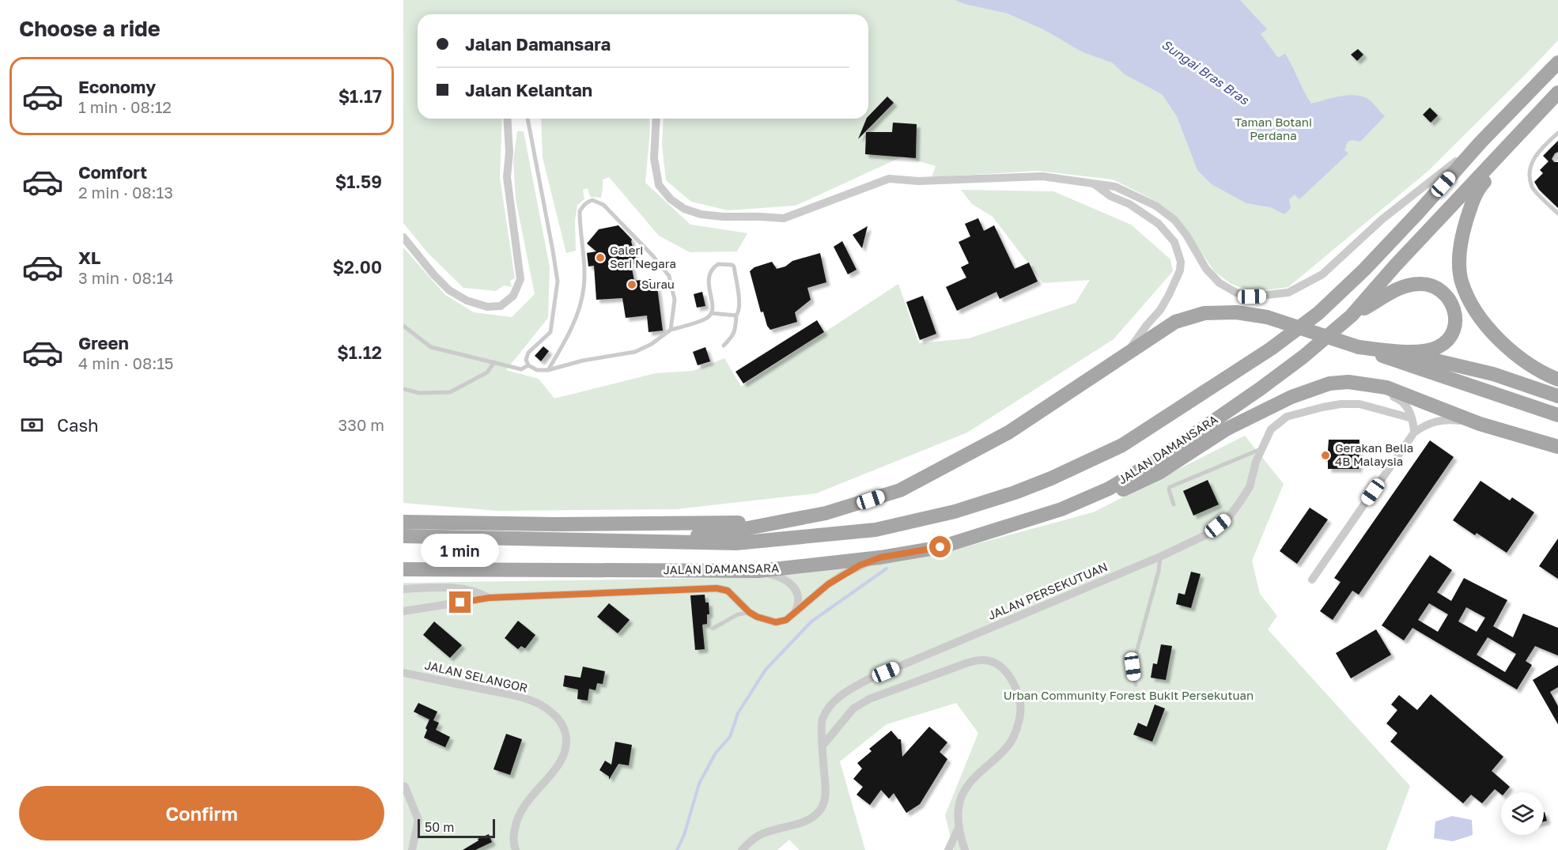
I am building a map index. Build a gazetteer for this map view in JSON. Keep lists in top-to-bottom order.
{
  "streets": {
    "main road": ["JALAN DAMANSARA"],
    "street": ["JALAN PERSEKUTUAN", "JALAN SELANGOR"]
  },
  "water": ["Sungai Bras Bras"],
  "parks": ["Taman Botani Perdana", "Urban Community Forest Bukit Persekutuan"],
  "places": ["Galeri Seri Negara", "Surau", "Gerakan Belia 4B Malaysia"],
  "scale_bar": "50 m",
  "page": {
    "heading": "Choose a ride",
    "banner": ["Jalan Damansara", "Jalan Kelantan"],
    "list": [
      {
        "name": "Economy",
        "note": "1 min · 08:12",
        "value": "$1.17"
      },
      {
        "name": "Comfort",
        "note": "2 min · 08:13",
        "value": "$1.59"
      },
      {
        "name": "XL",
        "note": "3 min · 08:14",
        "value": "$2.00"
      },
      {
        "name": "Green",
        "note": "4 min · 08:15",
        "value": "$1.12"
      }
    ],
    "pay": ["Cash", "330 m"],
    "bubble": "1 min",
    "buttons": "Confirm",
    "scale": "50 m"
  }
}
